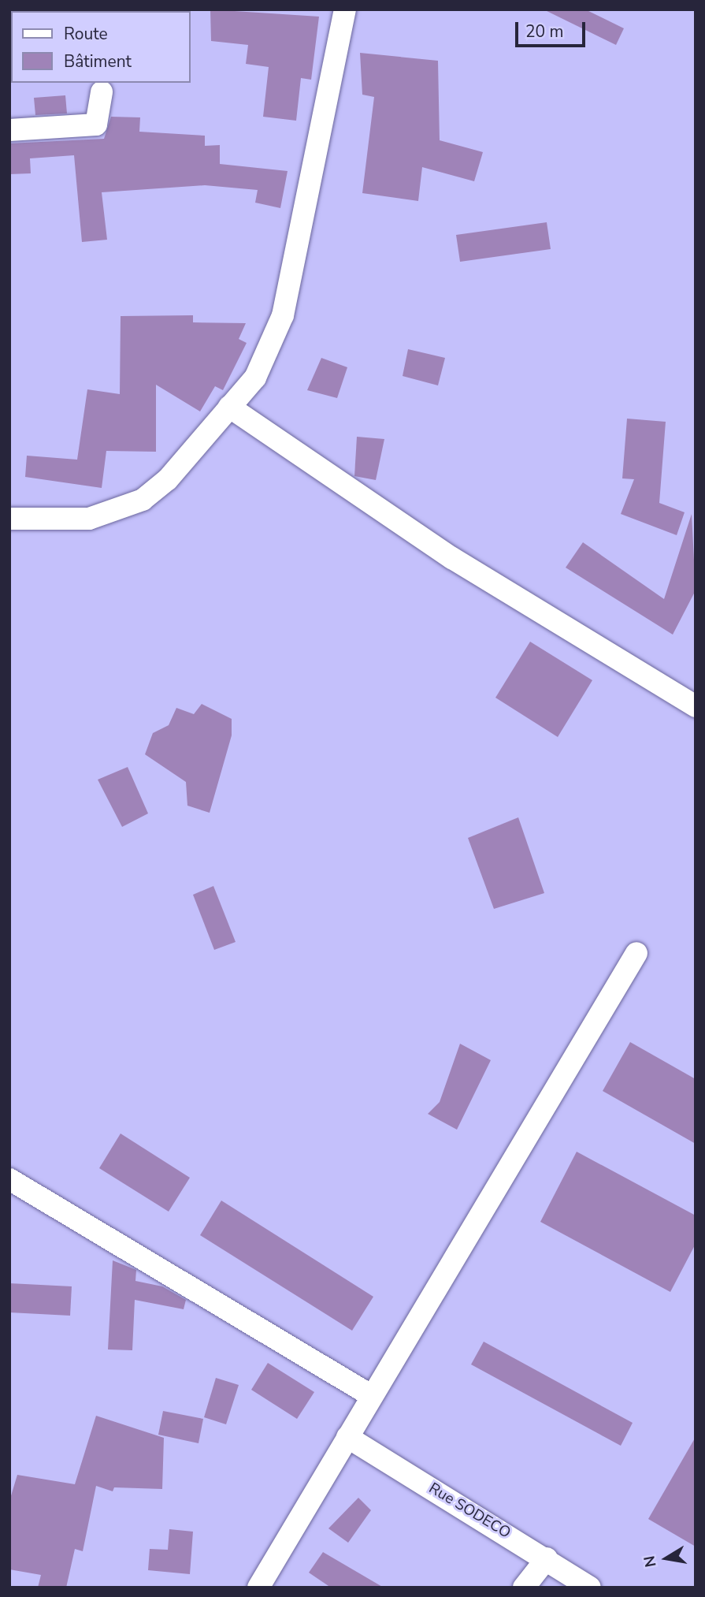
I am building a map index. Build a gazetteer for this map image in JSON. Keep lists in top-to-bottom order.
{
  "streets": {
    "street": ["Rue SODECO"]
  },
  "legend": ["Route", "Bâtiment"],
  "scale_bar": "20 m",
  "north": "left"
}
